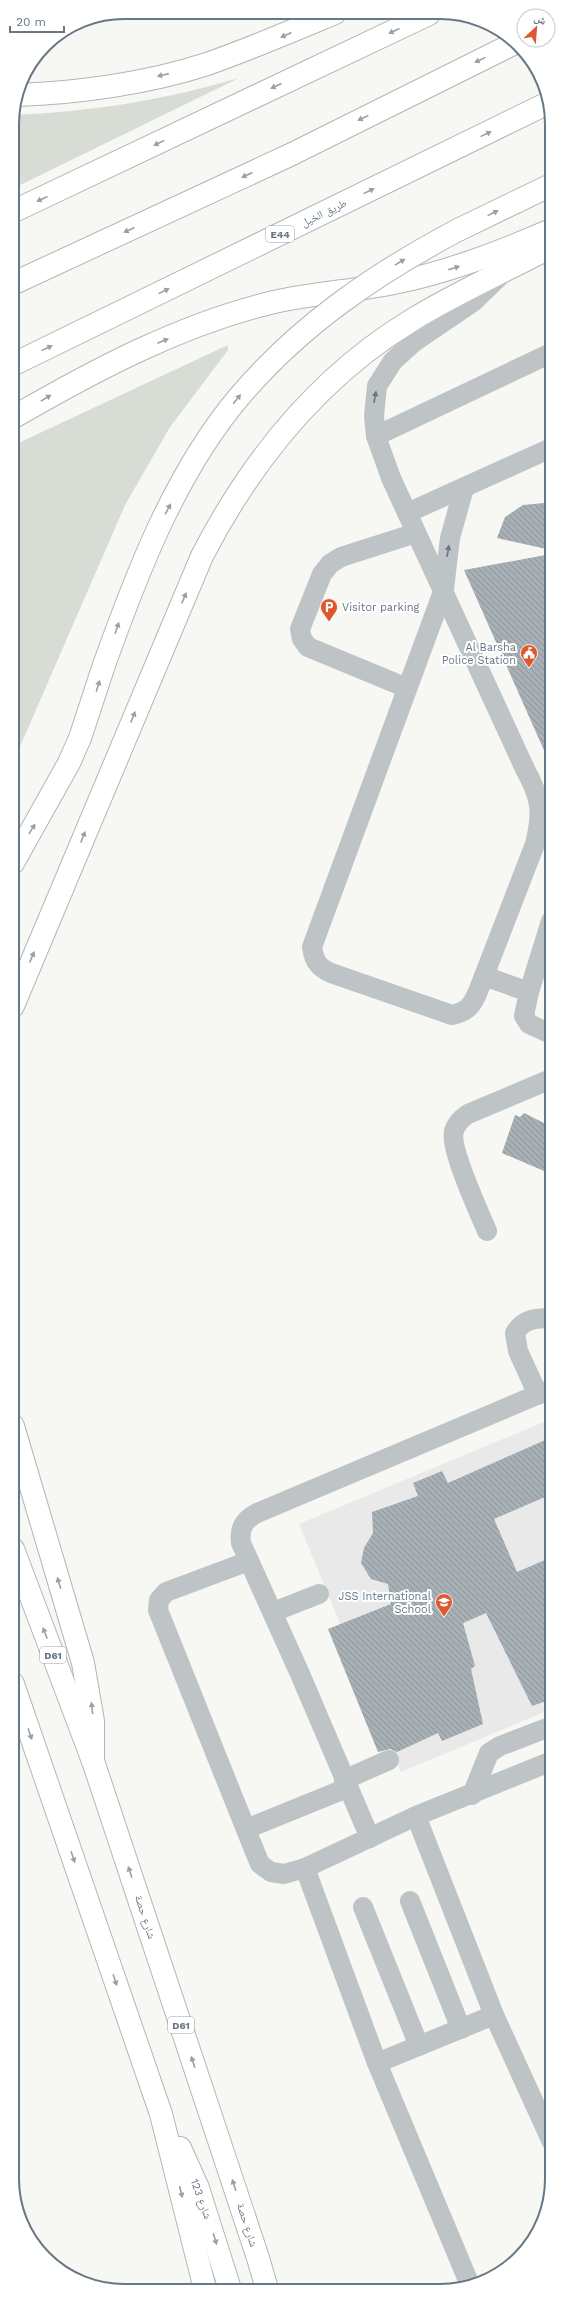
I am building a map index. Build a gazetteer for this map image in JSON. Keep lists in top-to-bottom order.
{
  "streets": {
    "main road": [
      "طريق الخيل",
      "E44",
      "D61",
      "شارع حصة",
      "شارع 123"
    ]
  },
  "places": {
    "parking": ["Visitor parking"],
    "public building": ["Al Barsha Police Station"],
    "school or university": ["JSS International School"]
  },
  "scale_bar": "20 m",
  "north": "top right"
}
